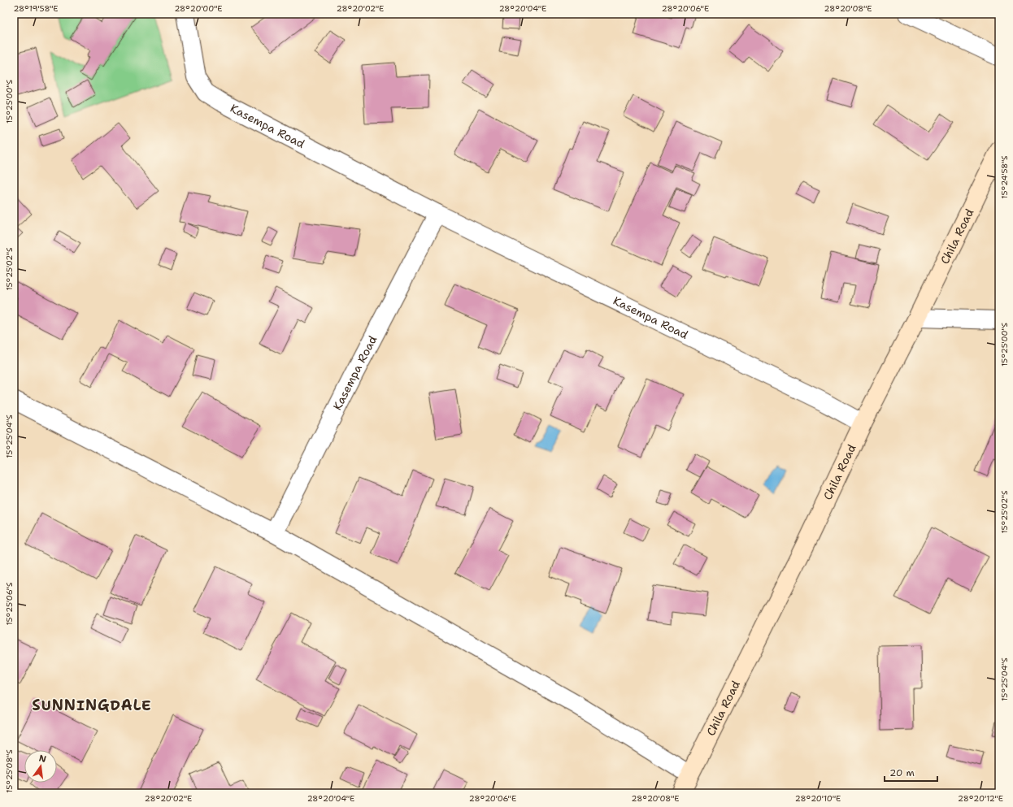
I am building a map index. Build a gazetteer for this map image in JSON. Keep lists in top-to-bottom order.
{
  "streets": {
    "street": ["Kasempa Road", "Chila Road"]
  },
  "crossings": [
    ["Kasempa Road", "Chila Road"]
  ],
  "districts": ["SUNNINGDALE"],
  "scale_bar": "20 m",
  "north": "top",
  "coordinates": [
    "28°19'58\"E",
    "28°20'00\"E",
    "28°20'02\"E",
    "28°20'04\"E",
    "28°20'06\"E",
    "28°20'08\"E",
    "15°25'00\"S",
    "15°24'58\"S",
    "15°25'02\"S",
    "15°25'04\"S",
    "15°25'06\"S",
    "15°25'08\"S",
    "28°20'10\"E",
    "28°20'12\"E"
  ]
}
